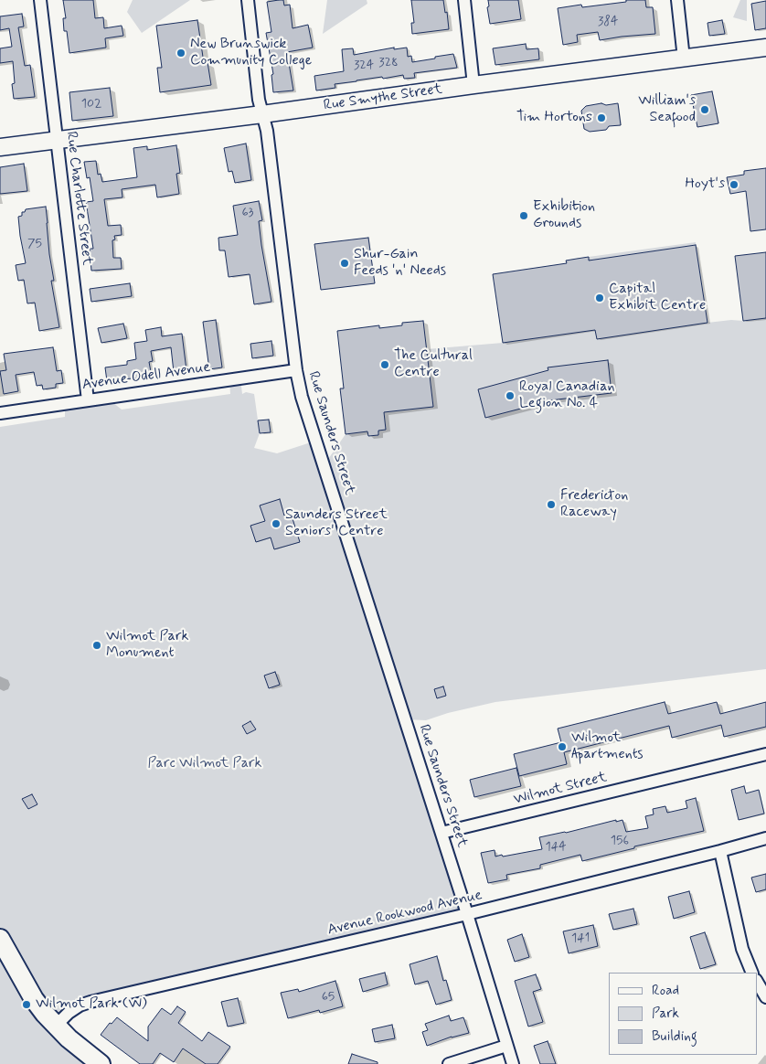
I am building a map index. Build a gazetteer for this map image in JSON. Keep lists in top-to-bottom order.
{
  "streets": {
    "main road": ["Rue Smythe Street"],
    "street": [
      "Rue Charlotte Street",
      "Avenue Odell Avenue",
      "Rue Saunders Street",
      "Wilmot Street",
      "Avenue Rookwood Avenue"
    ]
  },
  "crossings": [
    ["Rue Smythe Street", "Rue Charlotte Street"],
    ["Rue Smythe Street", "Rue Saunders Street"],
    ["Rue Charlotte Street", "Avenue Odell Avenue"],
    ["Avenue Odell Avenue", "Rue Saunders Street"],
    ["Rue Saunders Street", "Wilmot Street"],
    ["Rue Saunders Street", "Avenue Rookwood Avenue"]
  ],
  "parks": ["Parc Wilmot Park"],
  "places": [
    "New Brunswick Community College",
    "William's Seafood",
    "Tim Hortons",
    "Hoyt's",
    "Exhibition Grounds",
    "Shur-Gain Feeds 'n' Needs",
    "Capital Exhibit Centre",
    "The Cultural Centre",
    "Royal Canadian Legion No. 4",
    "Fredericton Raceway",
    "Saunders Street Seniors' Centre",
    "Wilmot Park Monument",
    "Wilmot Apartments",
    "Wilmot Park (W)"
  ],
  "house_numbers": [
    "384",
    "328",
    "324",
    "102",
    "63",
    "75",
    "156",
    "144",
    "141",
    "65"
  ],
  "legend": ["Road", "Park", "Building"]
}
